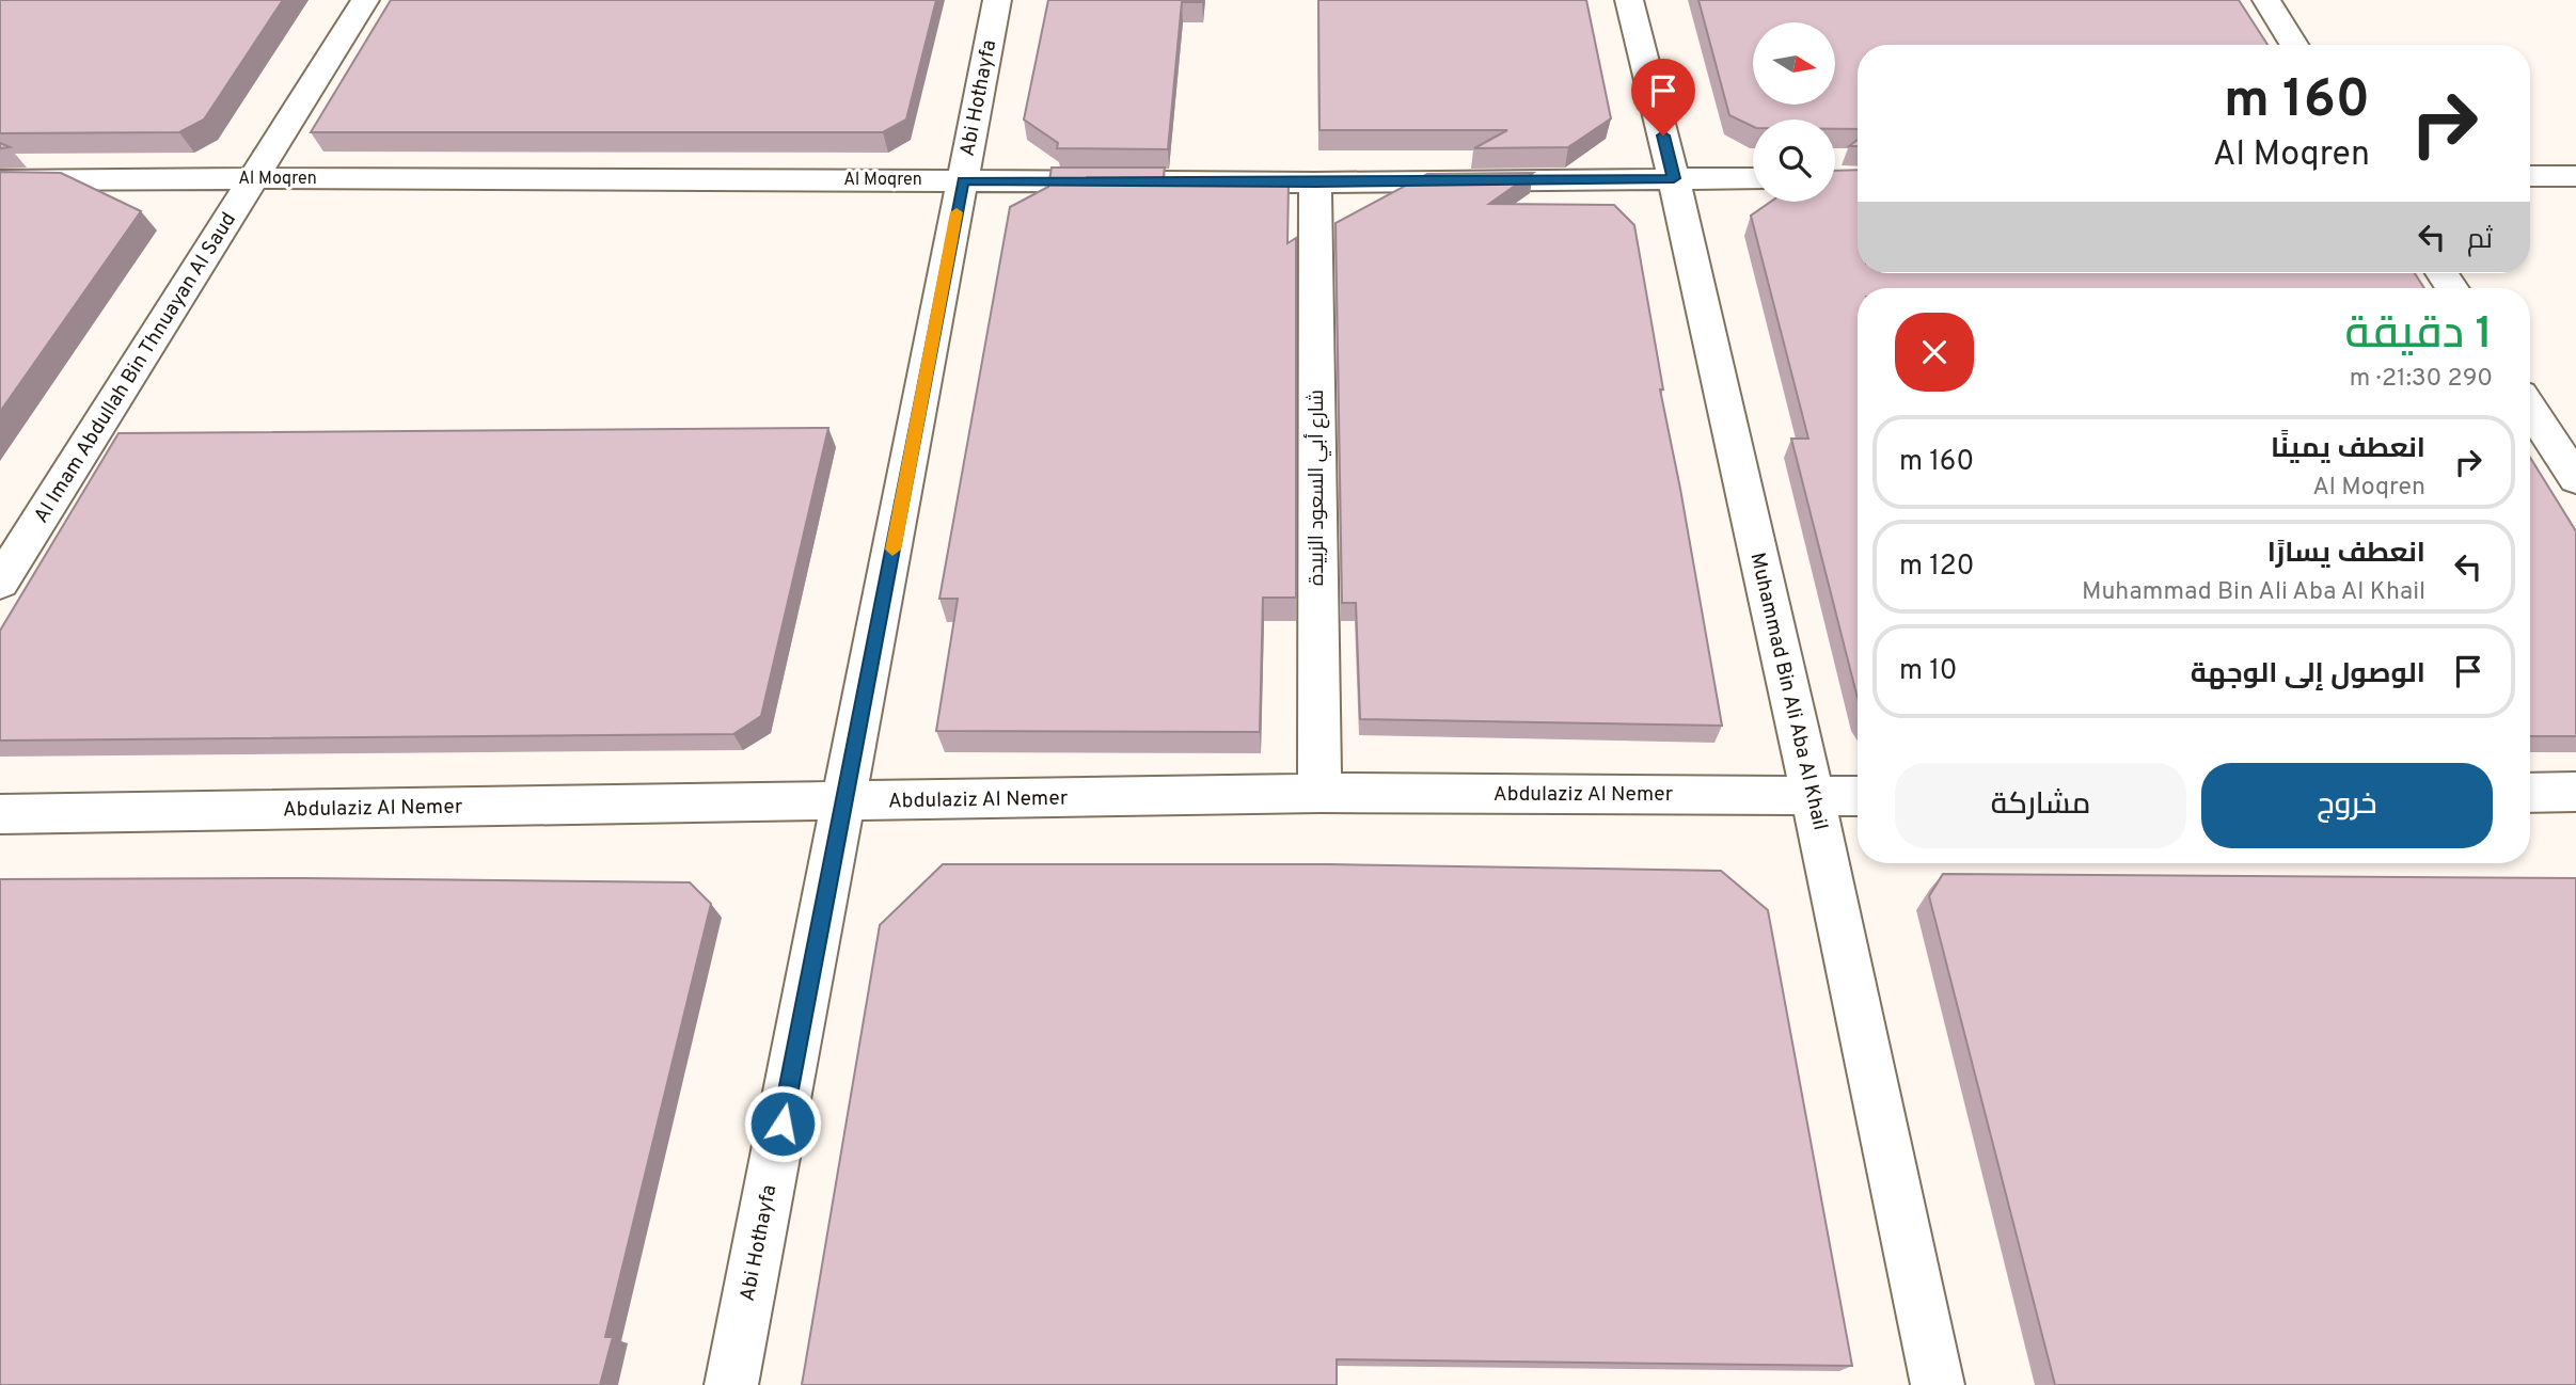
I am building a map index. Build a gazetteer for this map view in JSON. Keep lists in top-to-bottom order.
{
  "streets": {
    "street": [
      "Abi Hothayfa",
      "Al Moqren",
      "Al Imam Abdullah Bin Thnuayan Al Saud",
      "شارع أبي السعود الزبيدة",
      "Muhammad Bin Ali Aba Al Khail",
      "Abdulaziz Al Nemer"
    ]
  },
  "crossings": [
    ["Abi Hothayfa", "Al Moqren"],
    ["Abi Hothayfa", "Abdulaziz Al Nemer"],
    ["Al Moqren", "Al Imam Abdullah Bin Thnuayan Al Saud"],
    ["Al Moqren", "شارع أبي السعود الزبيدة"],
    ["Al Moqren", "Muhammad Bin Ali Aba Al Khail"],
    ["شارع أبي السعود الزبيدة", "Abdulaziz Al Nemer"],
    ["Muhammad Bin Ali Aba Al Khail", "Abdulaziz Al Nemer"]
  ],
  "north": "right",
  "page": {
    "turn": ["160 m", "Al Moqren"],
    "then": "ثم",
    "heading": ["1 دقيقة", "290 m · 21:30"],
    "list": [
      {
        "name": "انعطف يمينًا",
        "note": "Al Moqren",
        "value": "160 m"
      },
      {
        "name": "انعطف يسارًا",
        "note": "Muhammad Bin Ali Aba Al Khail",
        "value": "120 m"
      },
      {
        "name": "الوصول إلى الوجهة",
        "value": "10 m"
      }
    ],
    "buttons": ["خروج", "مشاركة"]
  }
}
